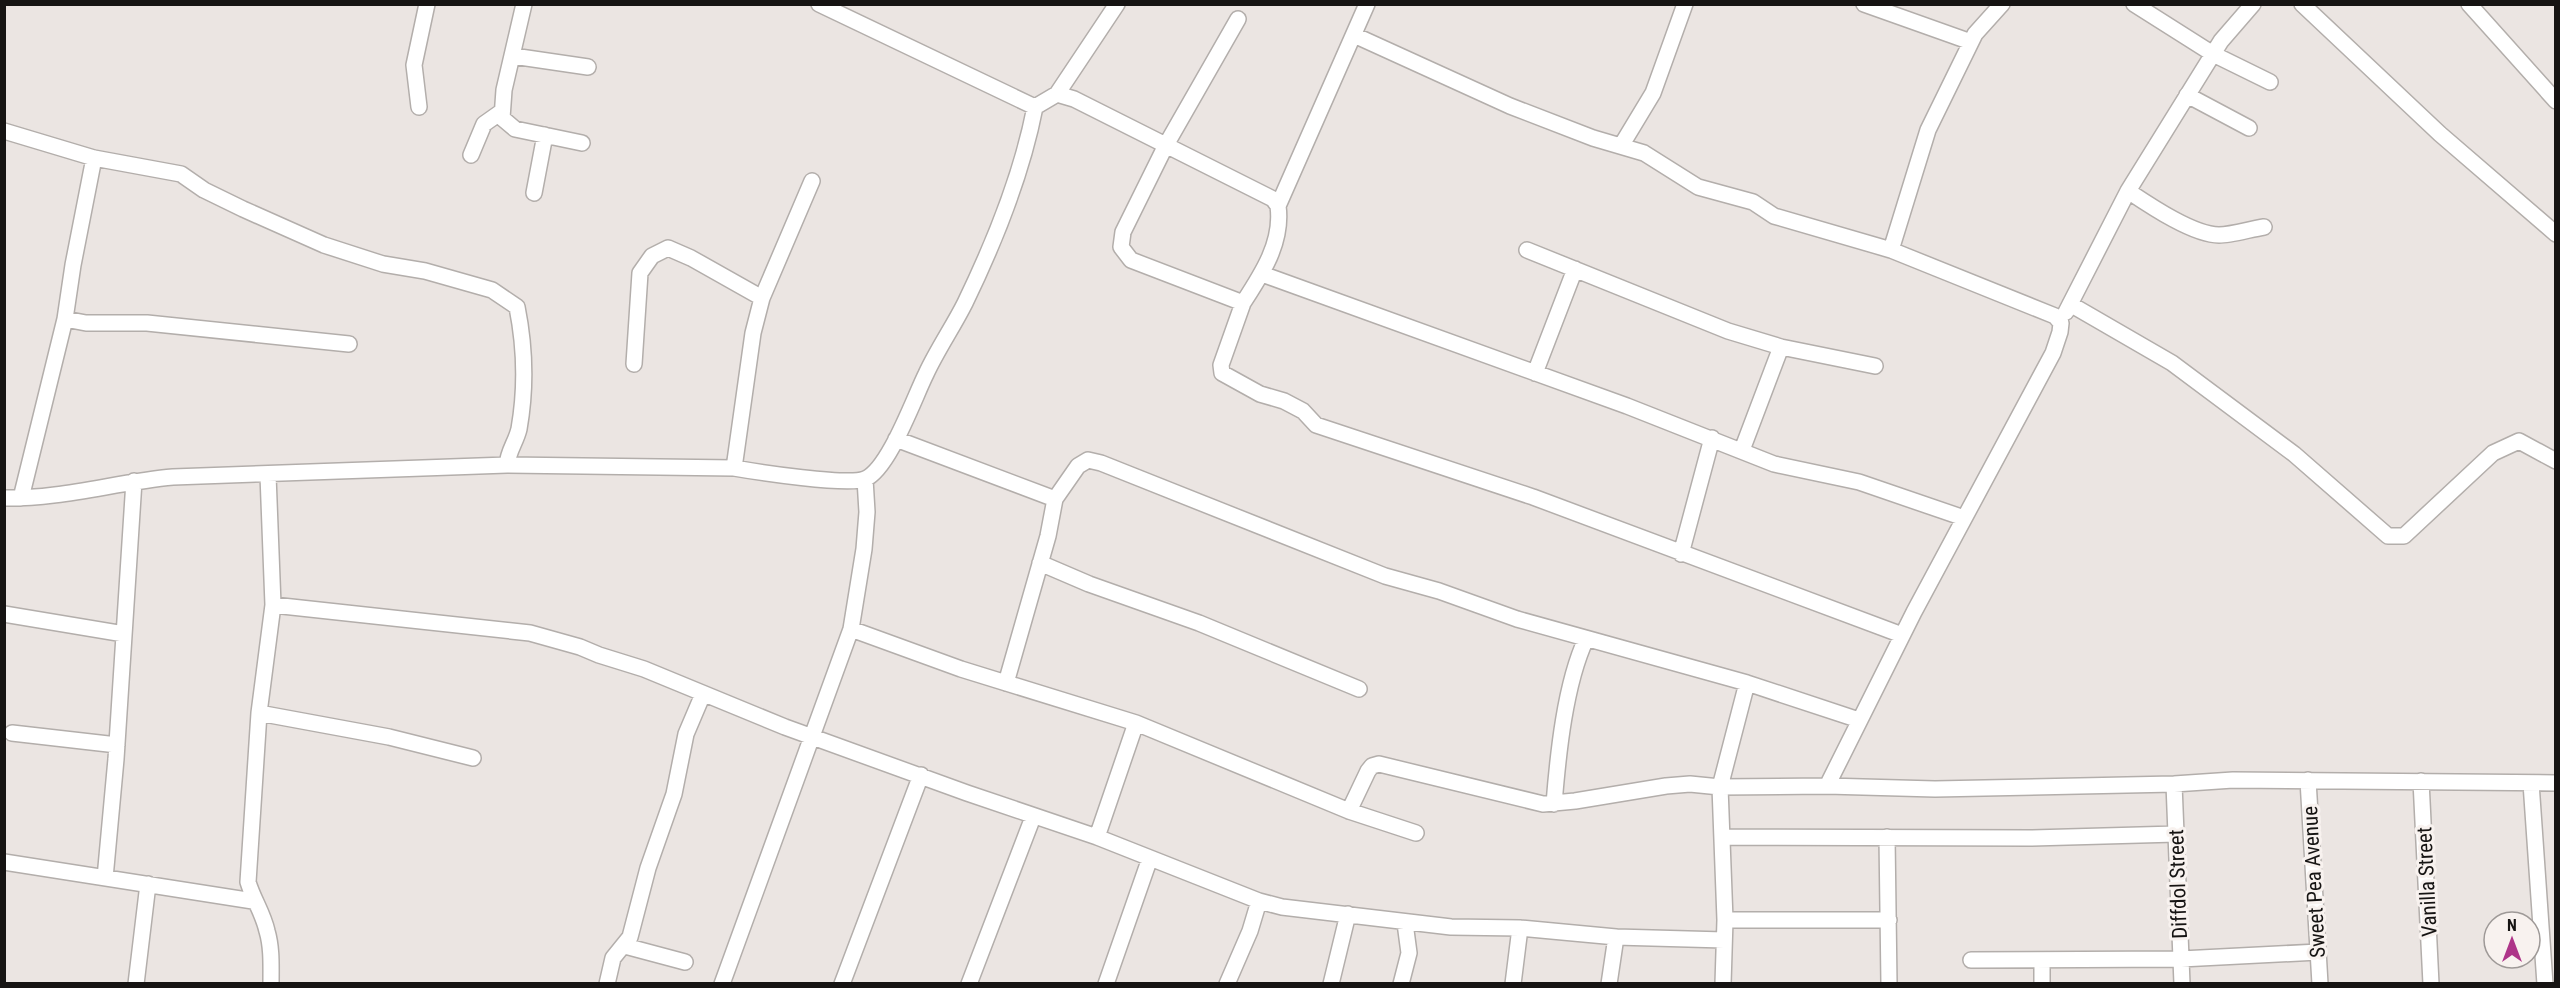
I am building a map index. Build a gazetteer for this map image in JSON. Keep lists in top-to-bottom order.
{
  "streets": {
    "street": ["Sweet Pea Avenue", "Vanilla Street", "Diffdol Street"]
  },
  "north": "top"
}
